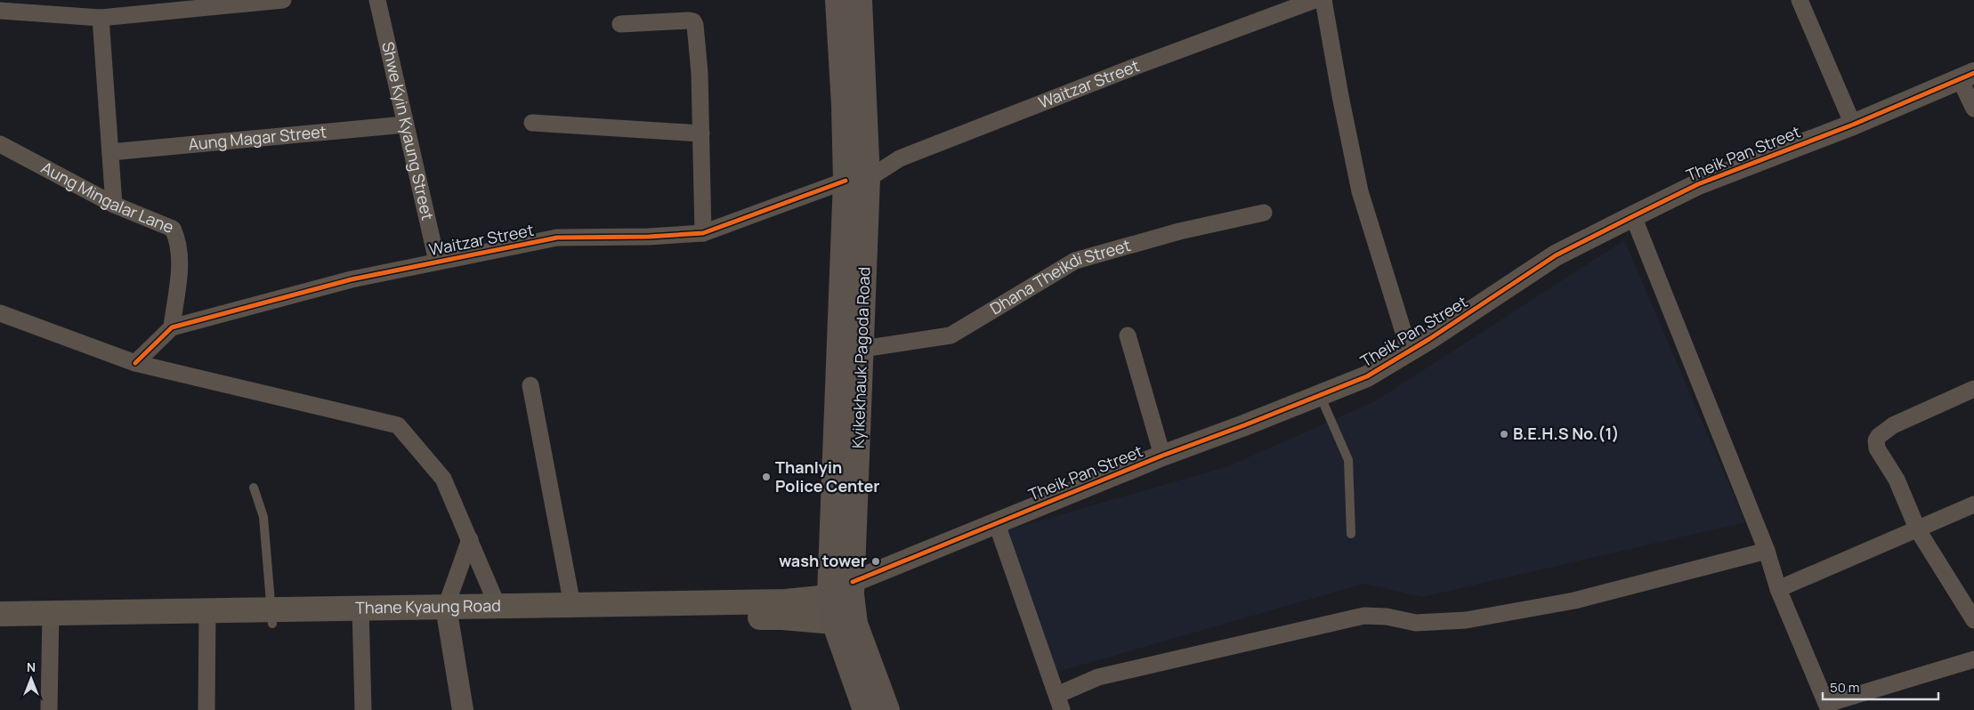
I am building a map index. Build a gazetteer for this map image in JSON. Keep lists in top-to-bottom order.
{
  "streets": {
    "main road": ["Kyikekhauk Pagoda Road", "Thane Kyaung Road"],
    "street": [
      "Waitzar Street",
      "Shwe Kyin Kyaung Street",
      "Aung Magar Street",
      "Theik Pan Street",
      "Aung Mingalar Lane",
      "Dhana Theikdi Street"
    ]
  },
  "crossings": [
    ["Waitzar Street", "Shwe Kyin Kyaung Street"],
    ["Waitzar Street", "Aung Mingalar Lane"],
    ["Waitzar Street", "Kyikekhauk Pagoda Road"],
    ["Shwe Kyin Kyaung Street", "Aung Magar Street"],
    ["Theik Pan Street", "Kyikekhauk Pagoda Road"],
    ["Theik Pan Street", "Thane Kyaung Road"],
    ["Dhana Theikdi Street", "Kyikekhauk Pagoda Road"],
    ["Kyikekhauk Pagoda Road", "Thane Kyaung Road"]
  ],
  "places": ["B.E.H.S No.(1)", "Thanlyin Police Center", "wash tower"],
  "scale_bar": "50 m",
  "north": "top"
}
